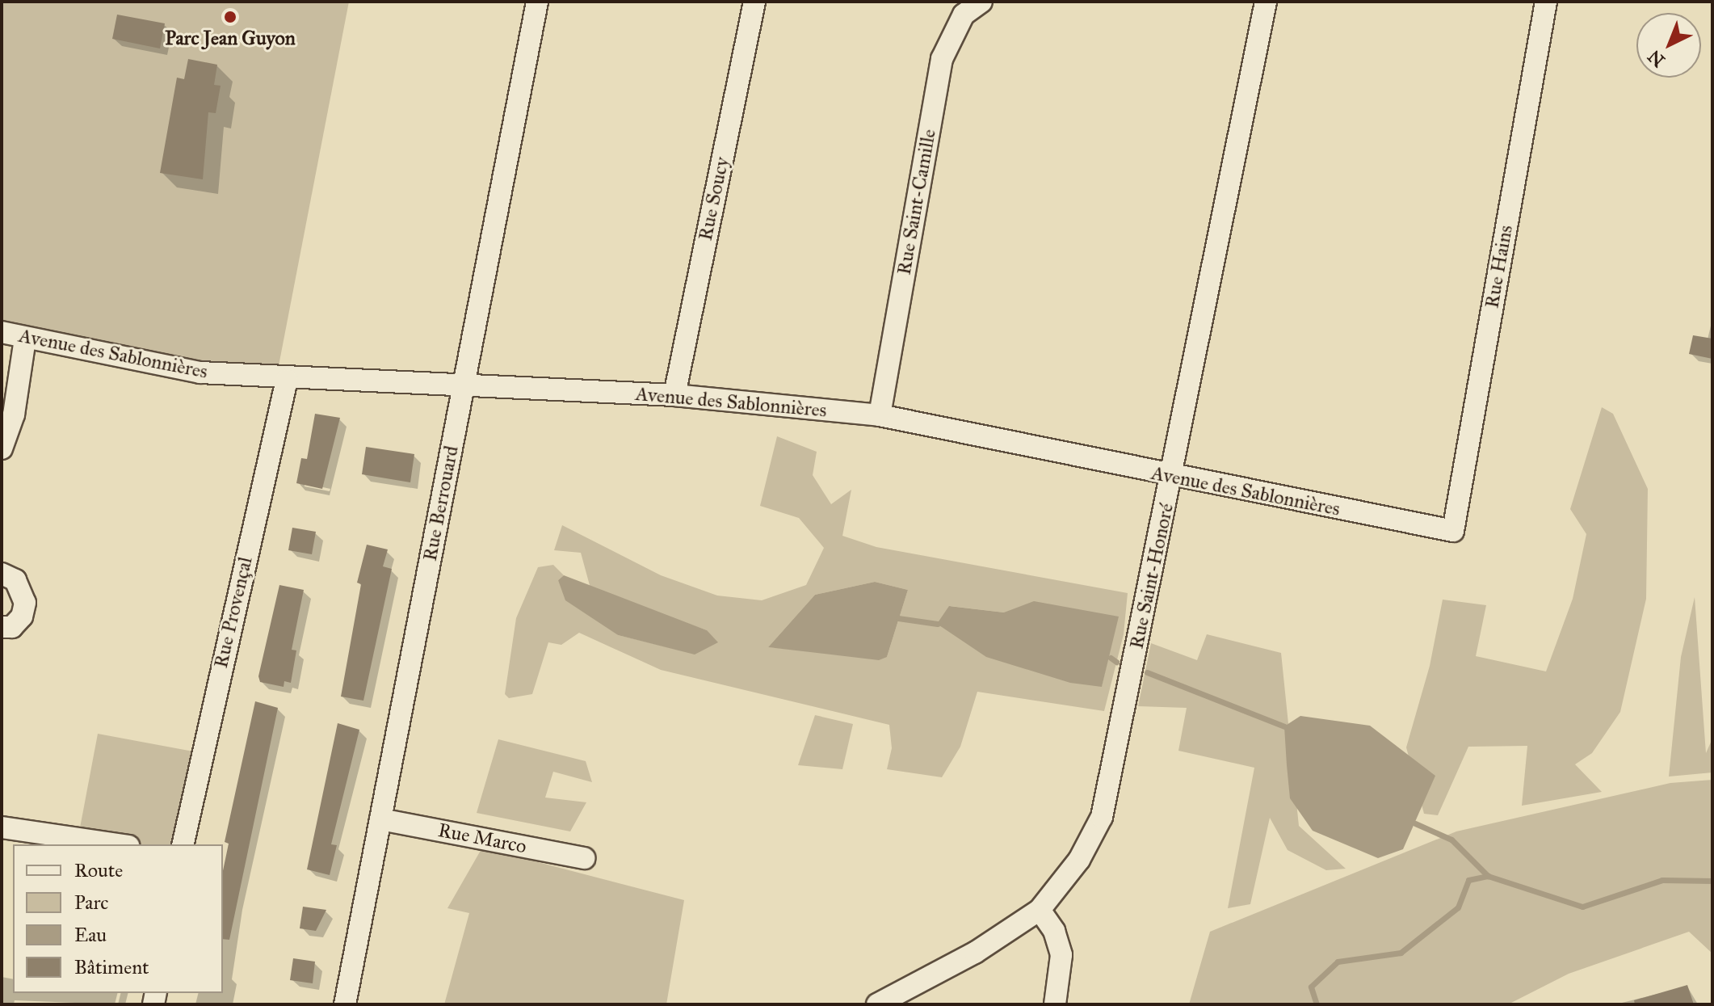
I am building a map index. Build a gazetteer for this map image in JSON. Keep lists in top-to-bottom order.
{
  "streets": {
    "street": [
      "Rue Soucy",
      "Rue Saint-Camille",
      "Rue Hains",
      "Avenue des Sablonnières",
      "Rue Berrouard",
      "Rue Saint-Honoré",
      "Rue Provençal",
      "Rue Marco"
    ]
  },
  "crossings": [
    ["Rue Soucy", "Avenue des Sablonnières"],
    ["Rue Saint-Camille", "Avenue des Sablonnières"],
    ["Rue Hains", "Avenue des Sablonnières"],
    ["Avenue des Sablonnières", "Rue Berrouard"],
    ["Avenue des Sablonnières", "Rue Saint-Honoré"],
    ["Avenue des Sablonnières", "Rue Provençal"],
    ["Rue Berrouard", "Rue Marco"]
  ],
  "places": ["Parc Jean Guyon"],
  "legend": [
    "Route",
    "Parc",
    "Eau",
    "Bâtiment"
  ],
  "north": "bottom left"
}
